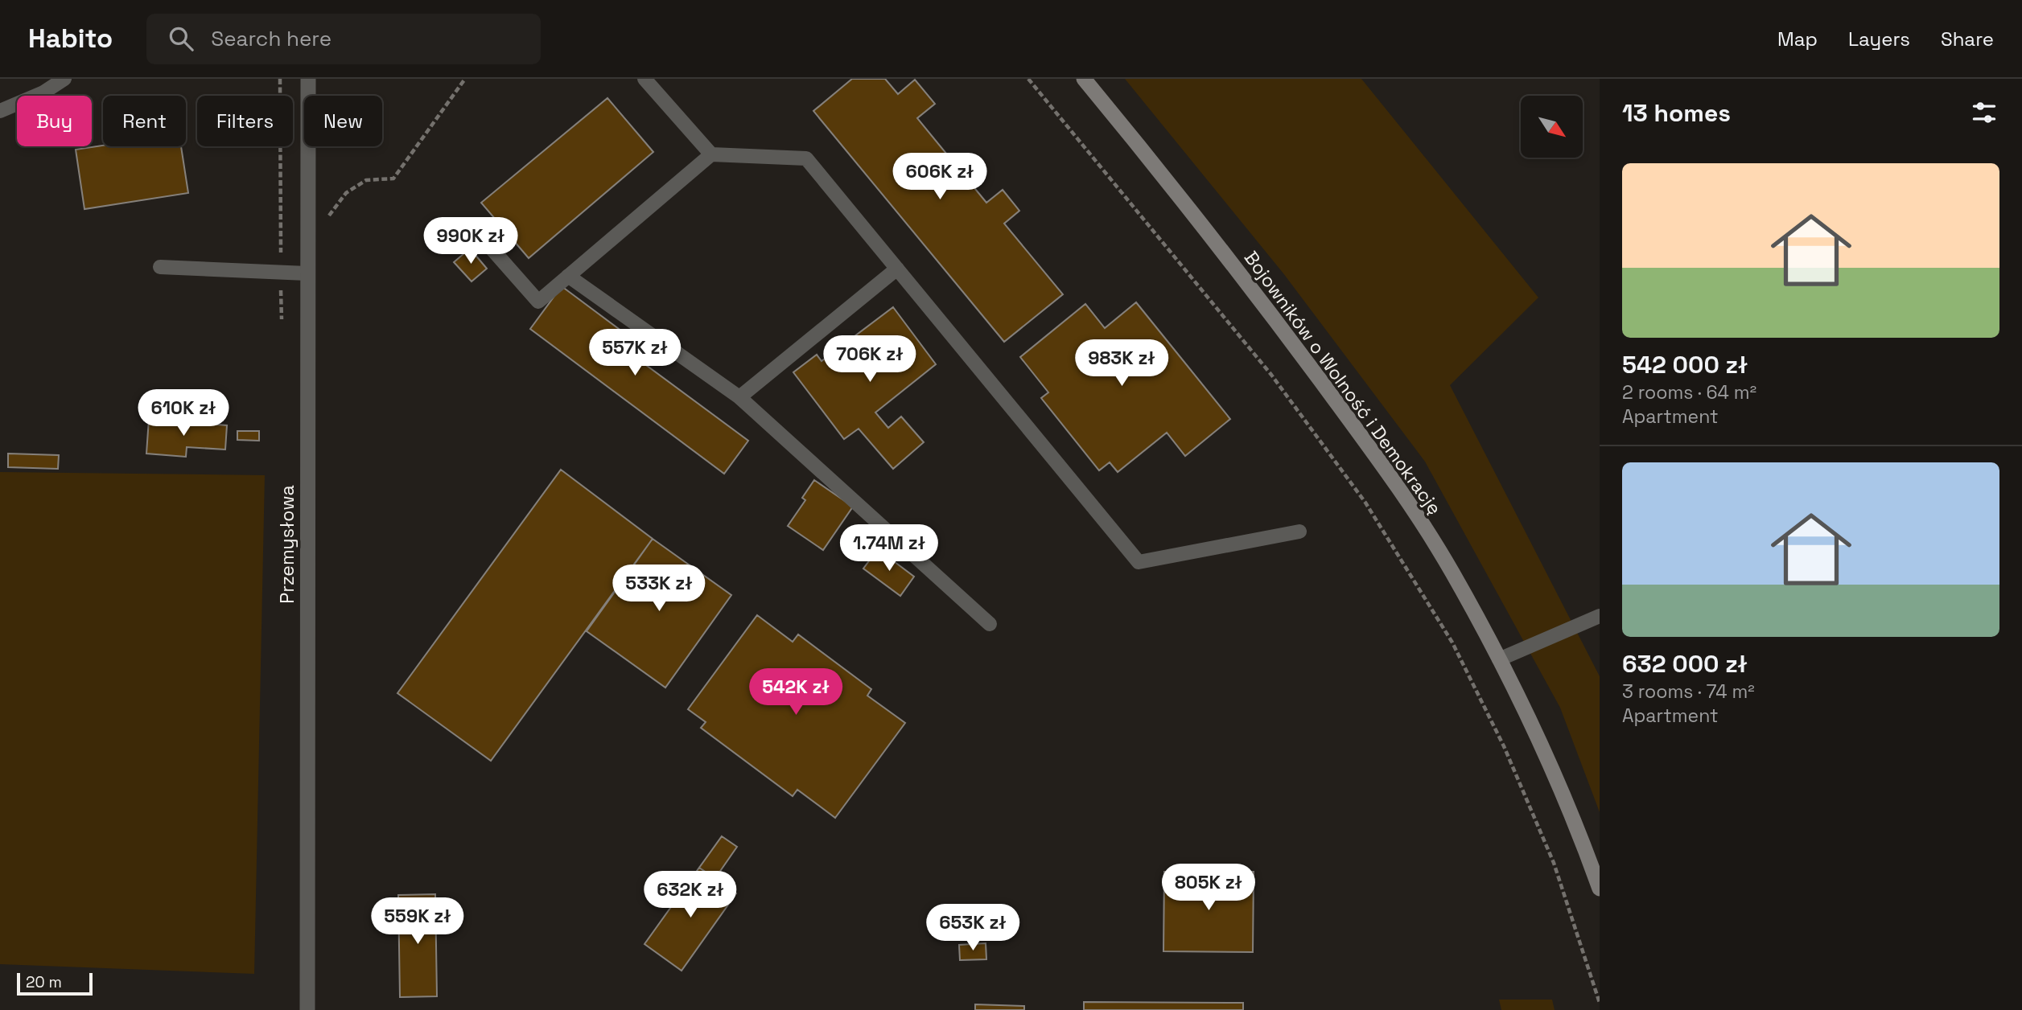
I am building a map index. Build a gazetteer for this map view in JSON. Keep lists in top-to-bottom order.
{
  "streets": {
    "main road": ["Bojowników o Wolność i Demokrację"],
    "street": ["Przemysłowa"]
  },
  "scale_bar": "20 m",
  "north": "bottom right",
  "page": {
    "header": "Habito",
    "search": "Search here",
    "nav": ["Map", "Layers", "Share"],
    "heading": "13 homes",
    "chip": [
      "Buy",
      "Rent",
      "Filters",
      "New"
    ],
    "list": [
      {
        "name": "542 000 zł",
        "note": "2 rooms · 64 m² · Apartment"
      },
      {
        "name": "632 000 zł",
        "note": "3 rooms · 74 m² · Apartment"
      }
    ],
    "price": [
      "606K zł",
      "990K zł",
      "557K zł",
      "706K zł",
      "983K zł",
      "610K zł",
      "1.74M zł",
      "533K zł",
      "542K zł",
      "805K zł",
      "632K zł",
      "559K zł",
      "653K zł"
    ],
    "scale": "20 m"
  }
}
